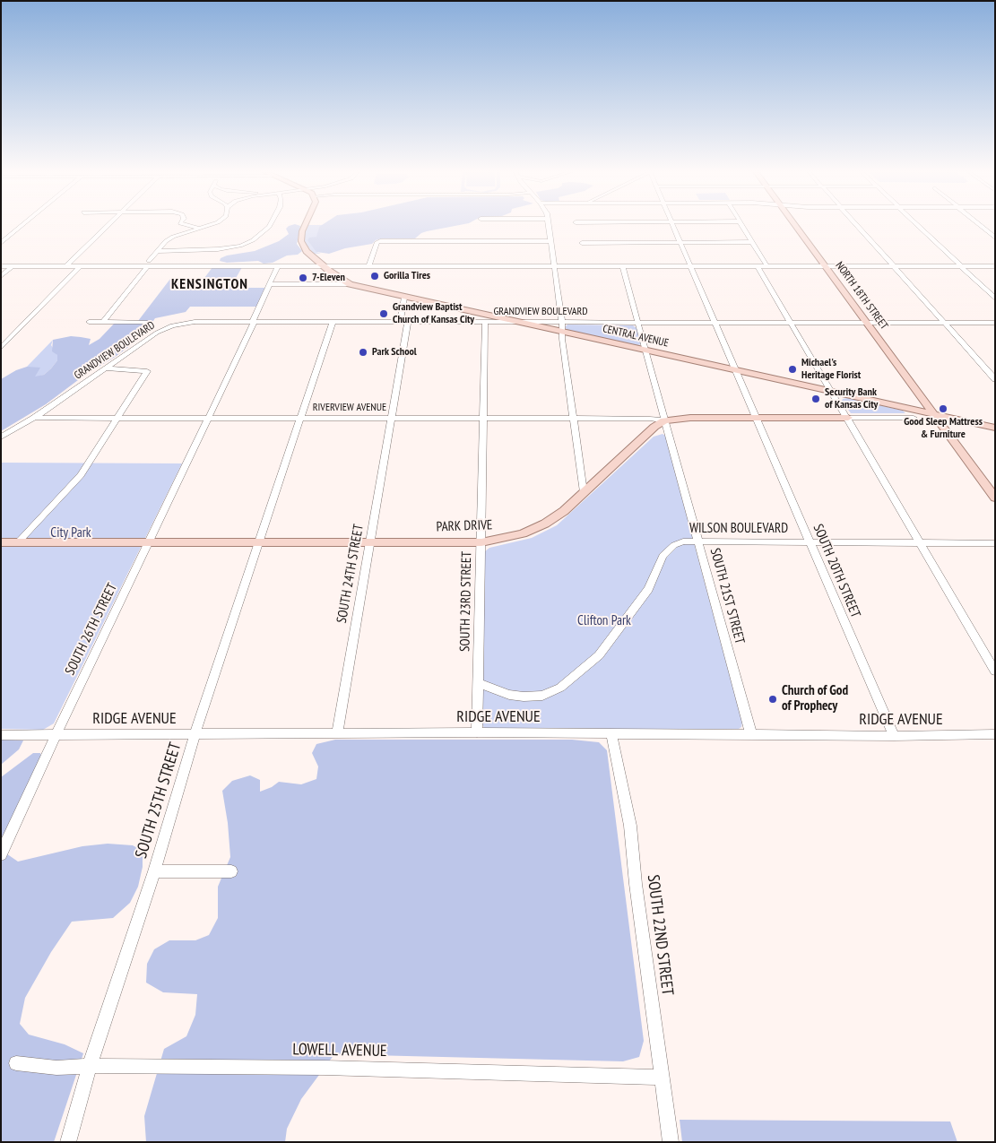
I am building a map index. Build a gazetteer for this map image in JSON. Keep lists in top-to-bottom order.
{
  "streets": {
    "main road": ["NORTH 18TH STREET", "CENTRAL AVENUE", "PARK DRIVE"],
    "street": [
      "GRANDVIEW BOULEVARD",
      "RIVERVIEW AVENUE",
      "WILSON BOULEVARD",
      "SOUTH 20TH STREET",
      "SOUTH 24TH STREET",
      "SOUTH 21ST STREET",
      "SOUTH 23RD STREET",
      "SOUTH 26TH STREET",
      "RIDGE AVENUE",
      "SOUTH 25TH STREET",
      "SOUTH 22ND STREET",
      "LOWELL AVENUE"
    ]
  },
  "crossings": [
    ["NORTH 18TH STREET", "GRANDVIEW BOULEVARD"],
    ["NORTH 18TH STREET", "CENTRAL AVENUE"],
    ["GRANDVIEW BOULEVARD", "CENTRAL AVENUE"],
    ["GRANDVIEW BOULEVARD", "RIVERVIEW AVENUE"],
    ["GRANDVIEW BOULEVARD", "SOUTH 20TH STREET"],
    ["GRANDVIEW BOULEVARD", "SOUTH 24TH STREET"],
    ["GRANDVIEW BOULEVARD", "SOUTH 21ST STREET"],
    ["GRANDVIEW BOULEVARD", "SOUTH 23RD STREET"],
    ["GRANDVIEW BOULEVARD", "SOUTH 26TH STREET"],
    ["GRANDVIEW BOULEVARD", "SOUTH 25TH STREET"],
    ["CENTRAL AVENUE", "SOUTH 20TH STREET"],
    ["CENTRAL AVENUE", "SOUTH 21ST STREET"],
    ["CENTRAL AVENUE", "SOUTH 26TH STREET"],
    ["RIVERVIEW AVENUE", "PARK DRIVE"],
    ["RIVERVIEW AVENUE", "SOUTH 24TH STREET"],
    ["RIVERVIEW AVENUE", "SOUTH 21ST STREET"],
    ["RIVERVIEW AVENUE", "SOUTH 23RD STREET"],
    ["RIVERVIEW AVENUE", "SOUTH 26TH STREET"],
    ["RIVERVIEW AVENUE", "SOUTH 25TH STREET"],
    ["PARK DRIVE", "SOUTH 24TH STREET"],
    ["PARK DRIVE", "SOUTH 21ST STREET"],
    ["PARK DRIVE", "SOUTH 23RD STREET"],
    ["PARK DRIVE", "SOUTH 26TH STREET"],
    ["PARK DRIVE", "SOUTH 25TH STREET"],
    ["WILSON BOULEVARD", "SOUTH 20TH STREET"],
    ["WILSON BOULEVARD", "SOUTH 21ST STREET"],
    ["WILSON BOULEVARD", "SOUTH 23RD STREET"],
    ["SOUTH 20TH STREET", "RIDGE AVENUE"],
    ["SOUTH 24TH STREET", "RIDGE AVENUE"],
    ["SOUTH 21ST STREET", "RIDGE AVENUE"],
    ["SOUTH 23RD STREET", "RIDGE AVENUE"],
    ["SOUTH 26TH STREET", "RIDGE AVENUE"],
    ["RIDGE AVENUE", "SOUTH 25TH STREET"],
    ["RIDGE AVENUE", "SOUTH 22ND STREET"],
    ["SOUTH 25TH STREET", "LOWELL AVENUE"],
    ["SOUTH 22ND STREET", "LOWELL AVENUE"]
  ],
  "districts": ["KENSINGTON"],
  "parks": ["City Park", "Clifton Park"],
  "places": [
    "Gorilla Tires",
    "7-Eleven",
    "Grandview Baptist Church of Kansas City",
    "Park School",
    "Michael's Heritage Florist",
    "Security Bank of Kansas City",
    "Good Sleep Mattress & Furniture",
    "Church of God of Prophecy"
  ]
}
